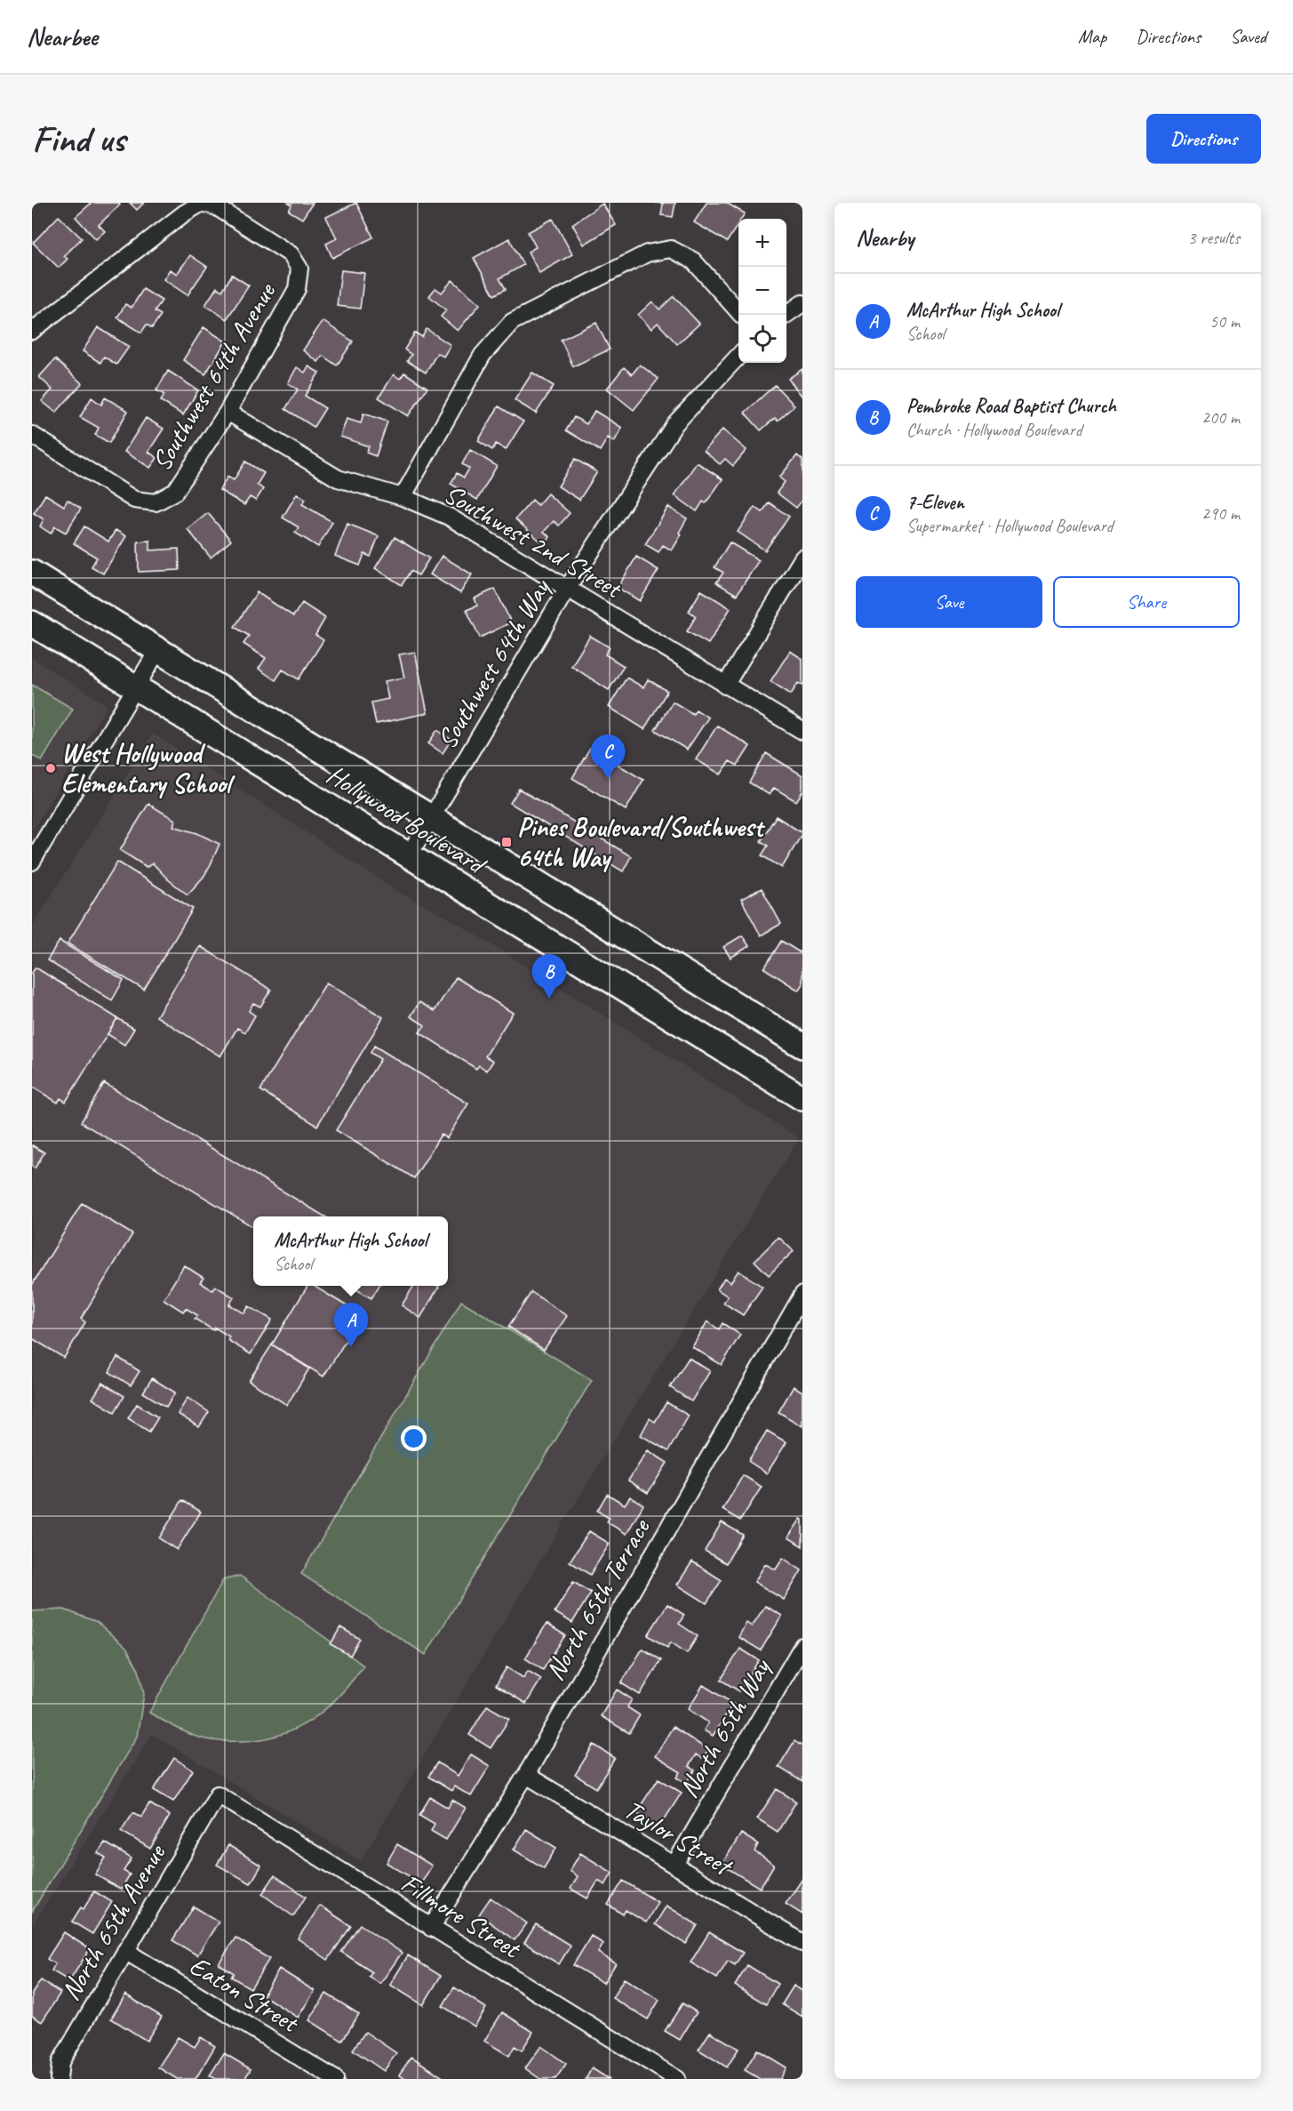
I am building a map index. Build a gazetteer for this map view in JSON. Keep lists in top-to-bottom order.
{
  "streets": {
    "highway": ["Hollywood Boulevard"],
    "street": [
      "Southwest 64th Avenue",
      "Southwest 2nd Street",
      "Southwest 64th Way",
      "North 65th Terrace",
      "North 65th Way",
      "Taylor Street",
      "Fillmore Street",
      "North 65th Avenue",
      "Eaton Street"
    ]
  },
  "crossings": [
    ["Southwest 64th Avenue", "Southwest 2nd Street"],
    ["Southwest 2nd Street", "Southwest 64th Way"],
    ["Southwest 64th Way", "Hollywood Boulevard"],
    ["North 65th Terrace", "Taylor Street"],
    ["North 65th Terrace", "Fillmore Street"],
    ["North 65th Way", "Taylor Street"],
    ["Fillmore Street", "North 65th Avenue"],
    ["North 65th Avenue", "Eaton Street"]
  ],
  "places": {
    "other": ["West Hollywood Elementary School"],
    "transit": ["Pines Boulevard/Southwest 64th Way"]
  },
  "page": {
    "header": "Nearbee",
    "nav": ["Map", "Directions", "Saved"],
    "buttons": [
      "Directions",
      ["Save", "Share"]
    ],
    "title": "Find us",
    "heading": ["Nearby", "3 results"],
    "map_buttons": ["+", "−"],
    "list": [
      {
        "mark": "A",
        "name": "McArthur High School",
        "note": "School",
        "value": "50 m"
      },
      {
        "mark": "B",
        "name": "Pembroke Road Baptist Church",
        "note": "Church · Hollywood Boulevard",
        "value": "200 m"
      },
      {
        "mark": "C",
        "name": "7-Eleven",
        "note": "Supermarket · Hollywood Boulevard",
        "value": "290 m"
      }
    ],
    "pins": ["C", "B", "A"],
    "popup": ["McArthur High School", "School"]
  }
}
